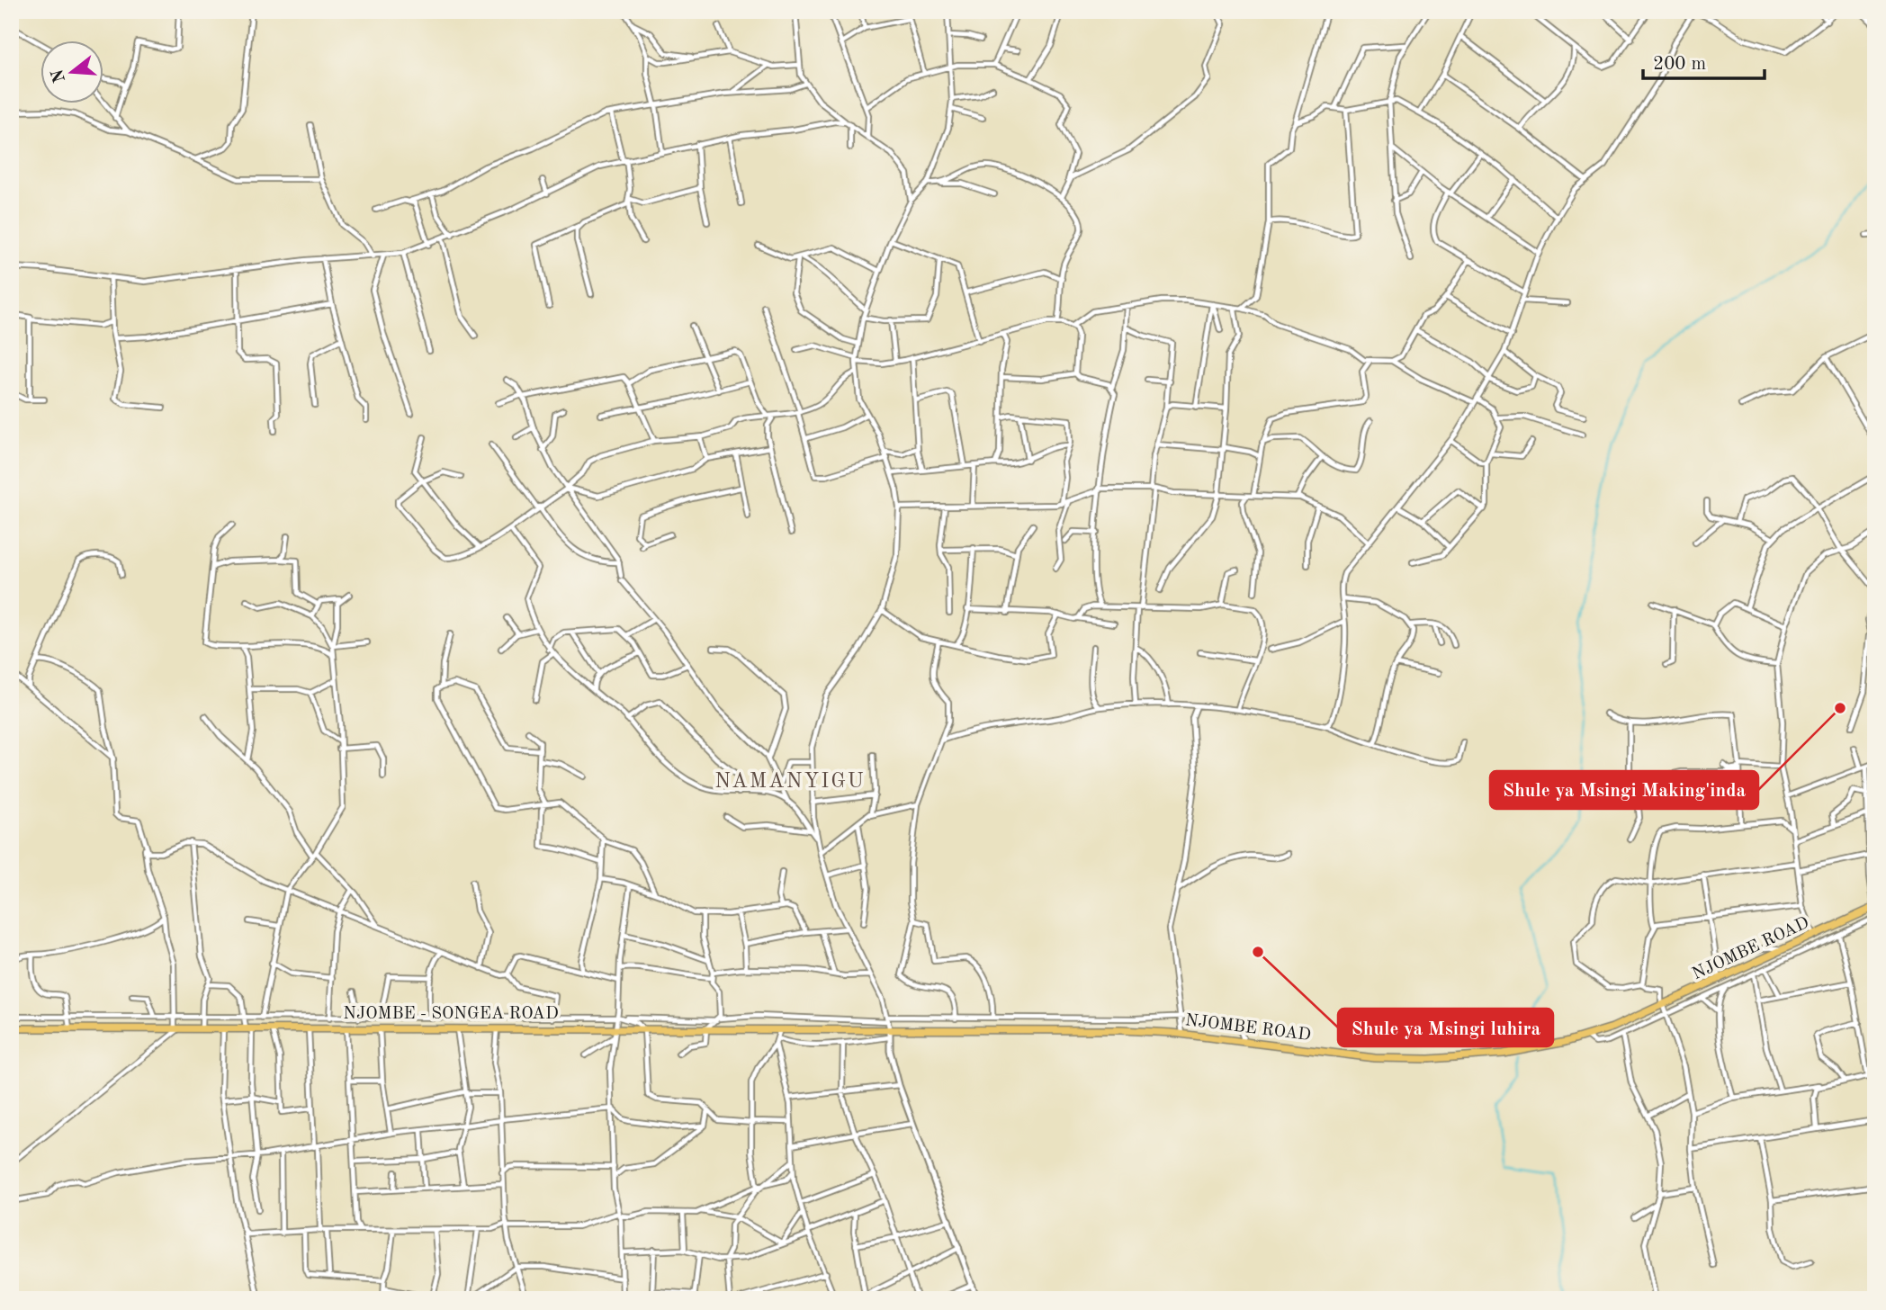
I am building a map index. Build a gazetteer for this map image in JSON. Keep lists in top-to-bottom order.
{
  "streets": {
    "highway": ["NJOMBE ROAD", "NJOMBE - SONGEA ROAD"]
  },
  "crossings": [
    ["NJOMBE ROAD", "NJOMBE - SONGEA ROAD"]
  ],
  "districts": ["NAMANYIGU"],
  "places": ["Shule ya Msingi Making'inda", "Shule ya Msingi luhira"],
  "scale_bar": "200 m",
  "north": "left"
}
